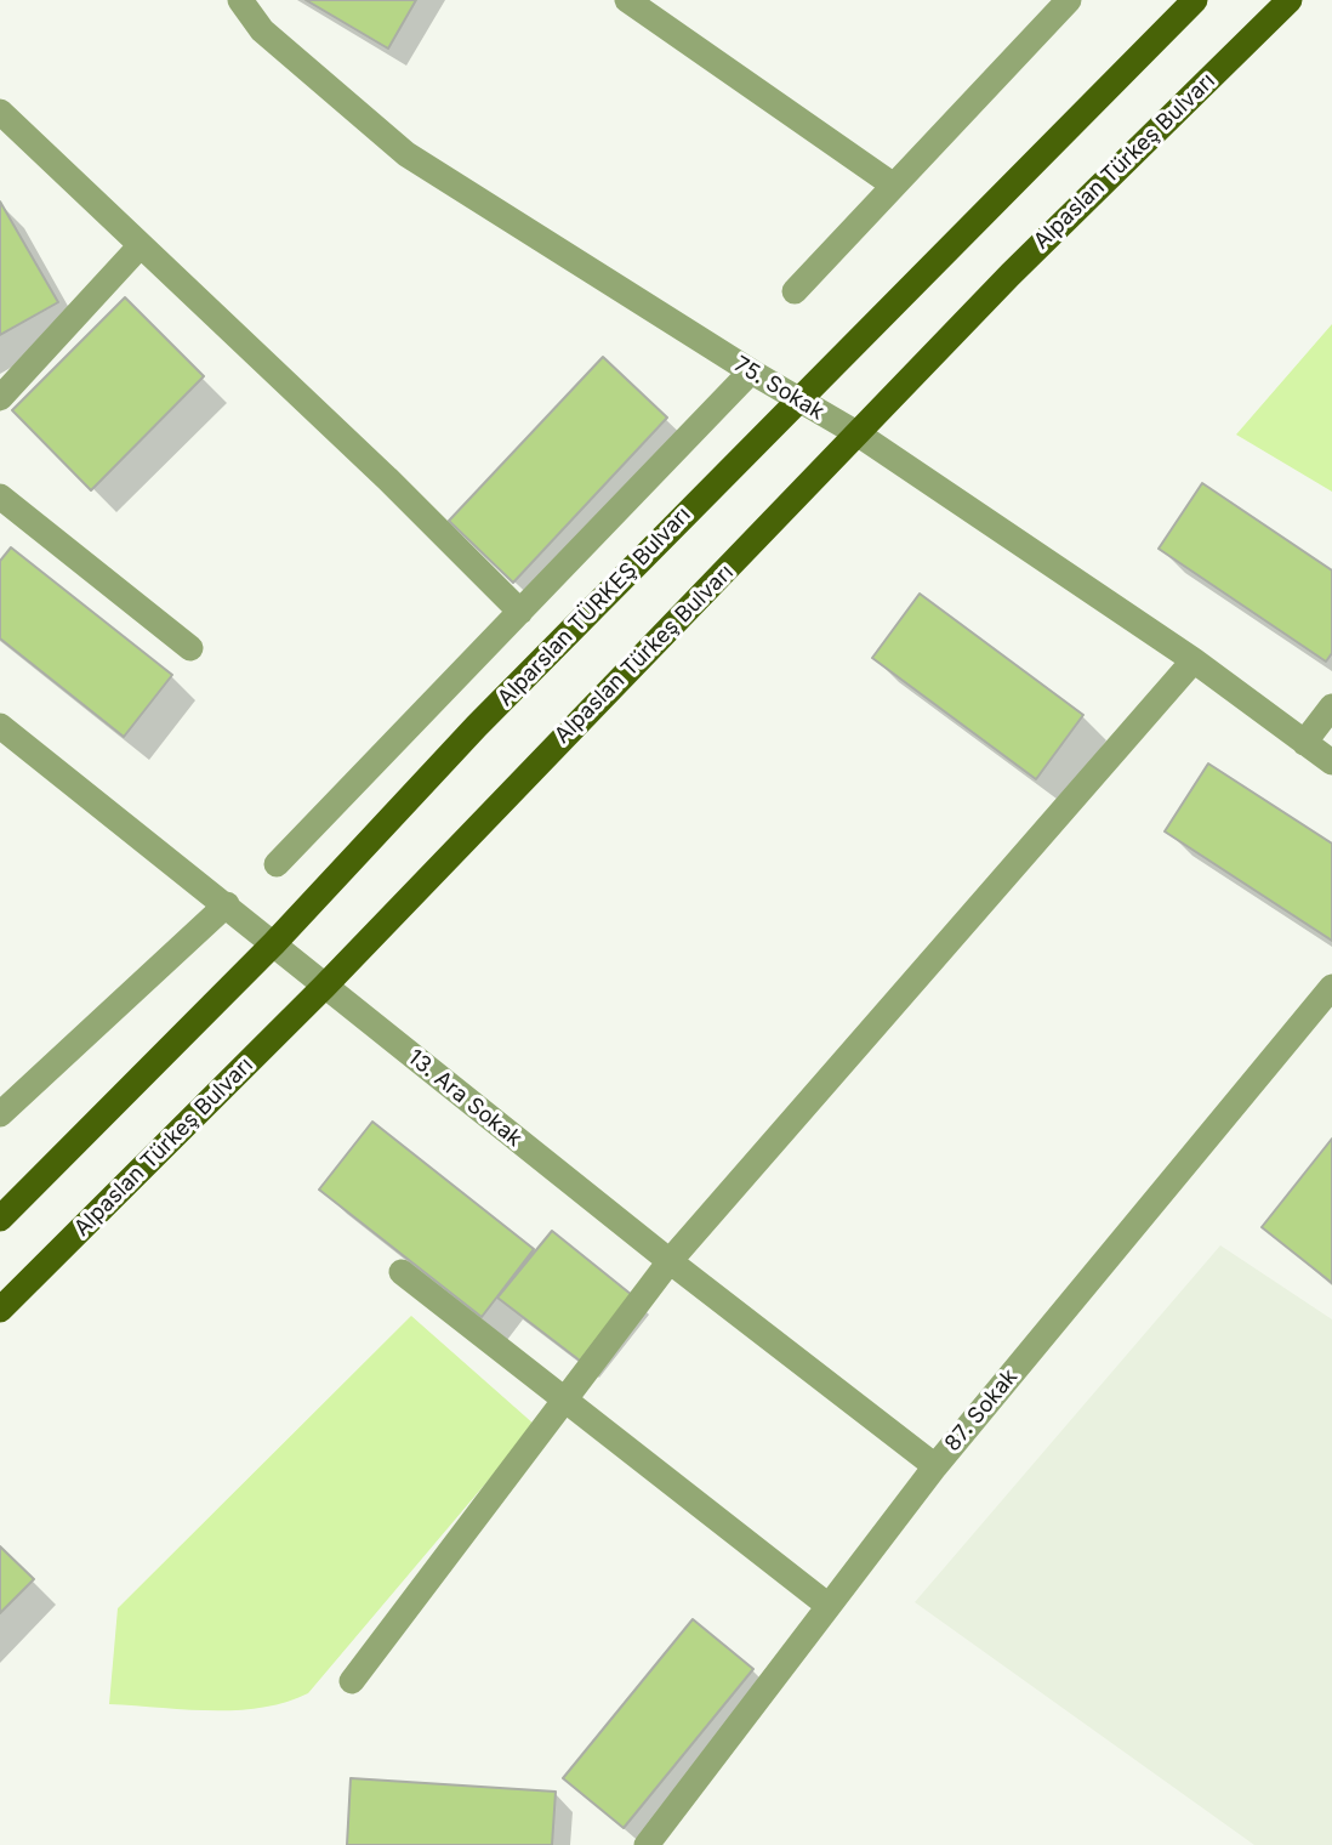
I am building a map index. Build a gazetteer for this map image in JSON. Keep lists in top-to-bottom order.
{
  "streets": {
    "main road": ["Alpaslan Türkeş Bulvarı", "Alparslan TÜRKEŞ Bulvarı"],
    "street": ["75. Sokak", "13. Ara Sokak", "87. Sokak"]
  },
  "crossings": [
    ["Alpaslan Türkeş Bulvarı", "75. Sokak"],
    ["Alpaslan Türkeş Bulvarı", "13. Ara Sokak"],
    ["75. Sokak", "Alparslan TÜRKEŞ Bulvarı"],
    ["Alparslan TÜRKEŞ Bulvarı", "13. Ara Sokak"],
    ["13. Ara Sokak", "87. Sokak"]
  ]
}
